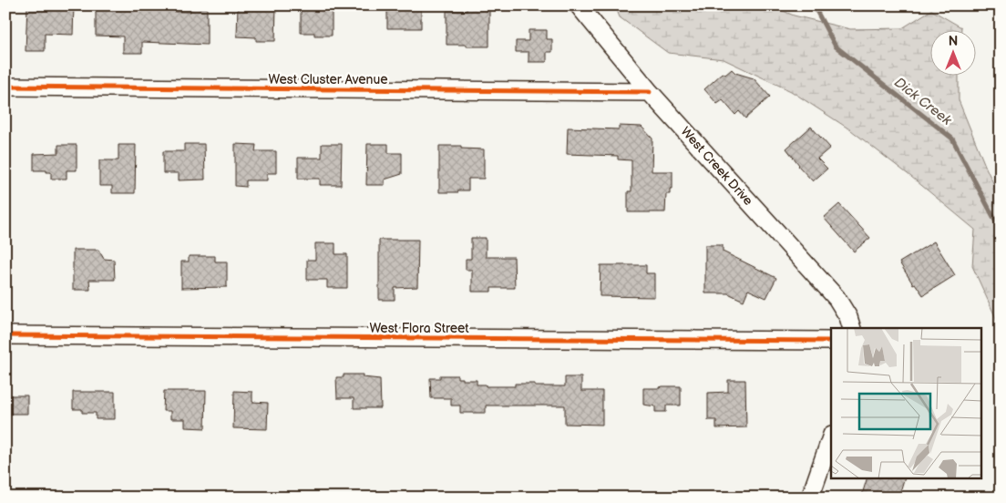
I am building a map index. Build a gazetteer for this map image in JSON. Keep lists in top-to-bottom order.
{
  "streets": {
    "street": ["West Cluster Avenue", "West Creek Drive", "West Flora Street"]
  },
  "crossings": [
    ["West Cluster Avenue", "West Creek Drive"]
  ],
  "water": ["Dick Creek"],
  "north": "top"
}
